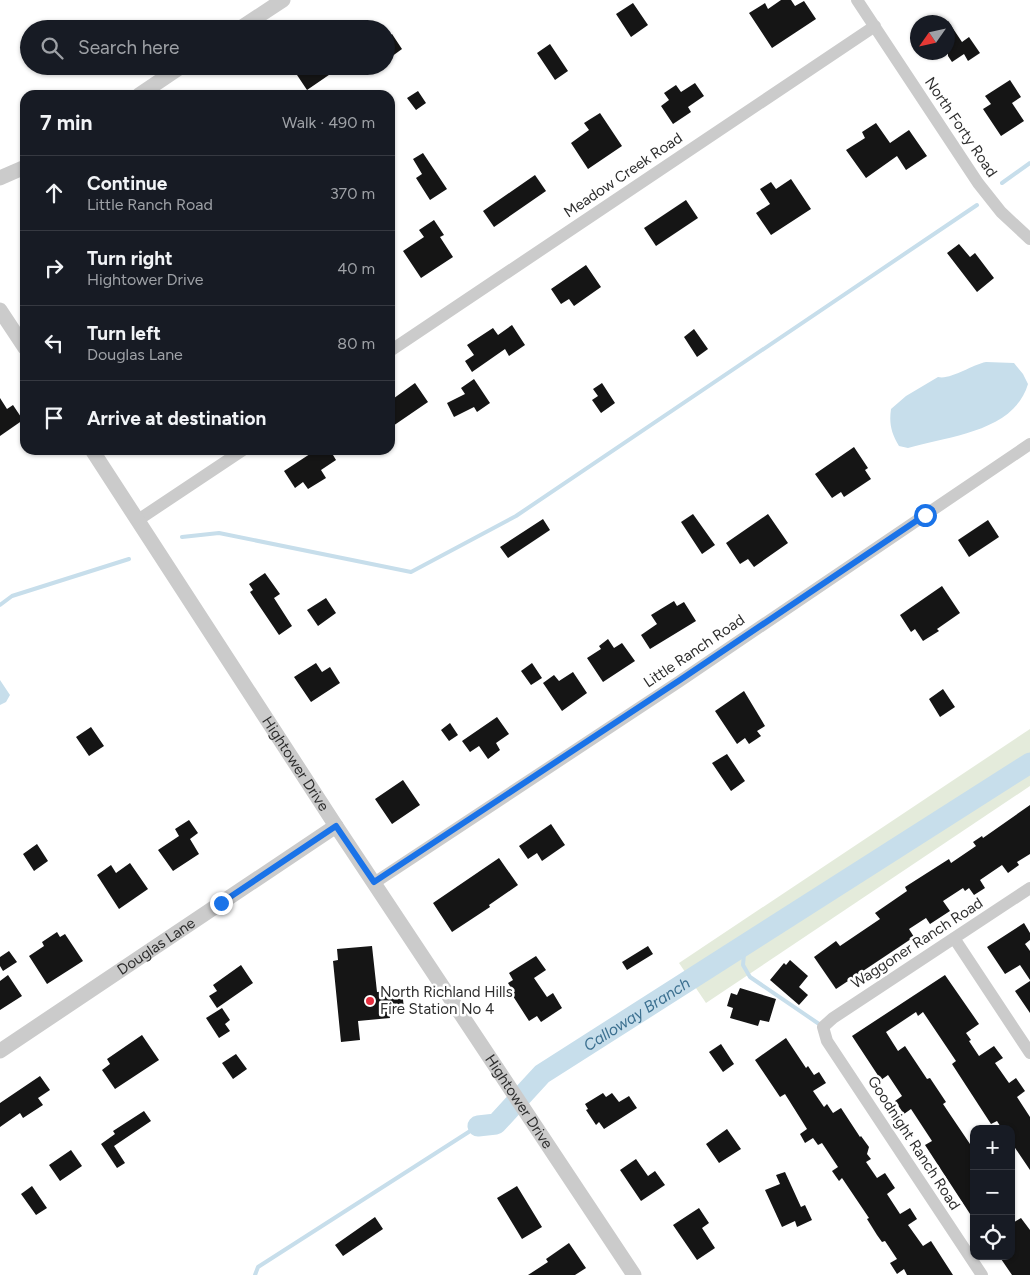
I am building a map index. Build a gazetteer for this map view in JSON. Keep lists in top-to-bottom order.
{
  "streets": {
    "street": [
      "North Forty Road",
      "Meadow Creek Road",
      "Little Ranch Road",
      "Hightower Drive",
      "Waggoner Ranch Road",
      "Douglas Lane",
      "Goodnight Ranch Road"
    ]
  },
  "crossings": [
    ["North Forty Road", "Meadow Creek Road"],
    ["Little Ranch Road", "Hightower Drive"],
    ["Hightower Drive", "Douglas Lane"],
    ["Waggoner Ranch Road", "Goodnight Ranch Road"]
  ],
  "water": ["Calloway Branch"],
  "places": ["North Richland Hills Fire Station No 4"],
  "north": "bottom left",
  "page": {
    "search": "Search here",
    "heading": ["7 min", "Walk · 490 m"],
    "list": [
      ["Continue", "Little Ranch Road", "370 m"],
      ["Turn right", "Hightower Drive", "40 m"],
      ["Turn left", "Douglas Lane", "80 m"],
      "Arrive at destination"
    ],
    "map_buttons": ["+", "−"]
  }
}
